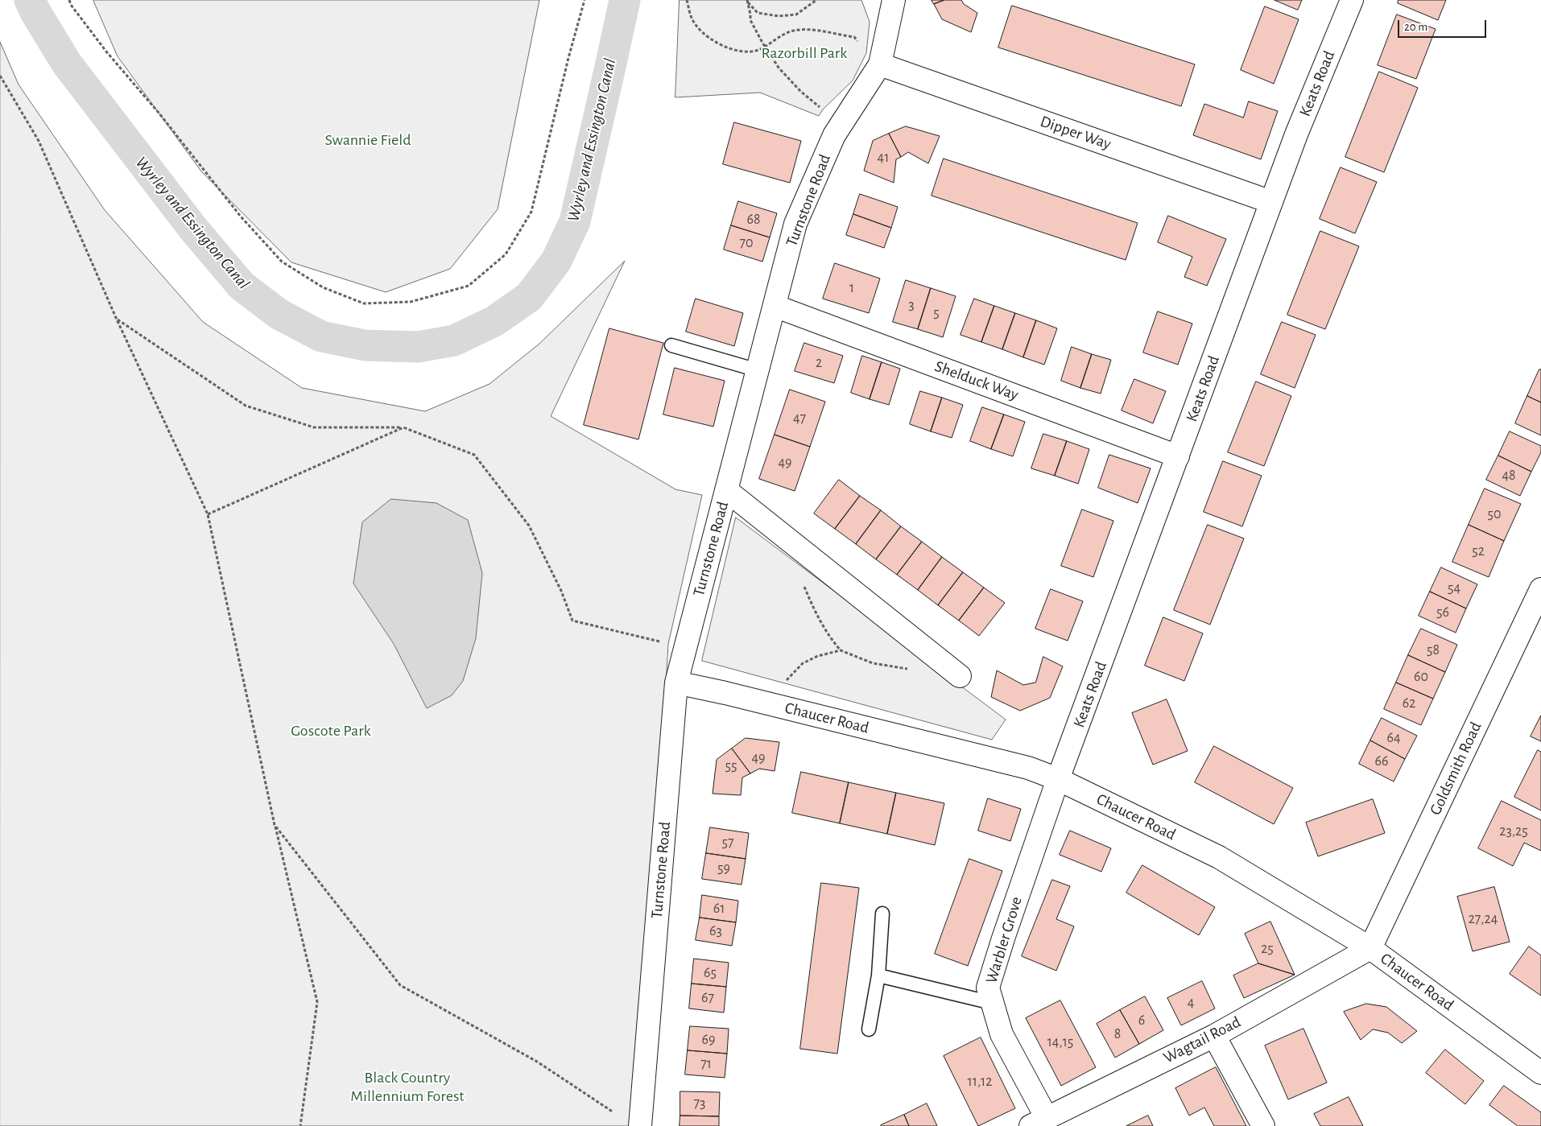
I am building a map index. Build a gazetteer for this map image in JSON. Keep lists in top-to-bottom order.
{
  "streets": {
    "street": [
      "Keats Road",
      "Dipper Way",
      "Turnstone Road",
      "Shelduck Way",
      "Chaucer Road",
      "Goldsmith Road",
      "Warbler Grove",
      "Wagtail Road"
    ]
  },
  "crossings": [
    ["Keats Road", "Dipper Way"],
    ["Keats Road", "Shelduck Way"],
    ["Keats Road", "Chaucer Road"],
    ["Keats Road", "Warbler Grove"],
    ["Dipper Way", "Turnstone Road"],
    ["Turnstone Road", "Shelduck Way"],
    ["Turnstone Road", "Chaucer Road"],
    ["Chaucer Road", "Goldsmith Road"],
    ["Chaucer Road", "Warbler Grove"],
    ["Chaucer Road", "Wagtail Road"],
    ["Goldsmith Road", "Wagtail Road"],
    ["Warbler Grove", "Wagtail Road"]
  ],
  "water": ["Wyrley and Essington Canal"],
  "parks": [
    "Razorbill Park",
    "Swannie Field",
    "Goscote Park",
    "Black Country Millennium Forest"
  ],
  "house_numbers": [
    "41",
    "68",
    "70",
    "1",
    "3",
    "5",
    "2",
    "47",
    "49",
    "48",
    "50",
    "52",
    "54",
    "56",
    "58",
    "60",
    "62",
    "64",
    "49",
    "66",
    "55",
    "23,25",
    "57",
    "59",
    "61",
    "27,24",
    "63",
    "25",
    "65",
    "67",
    "4",
    "6",
    "8",
    "69",
    "14,15",
    "71",
    "11,12",
    "73"
  ],
  "scale_bar": "20 m"
}
